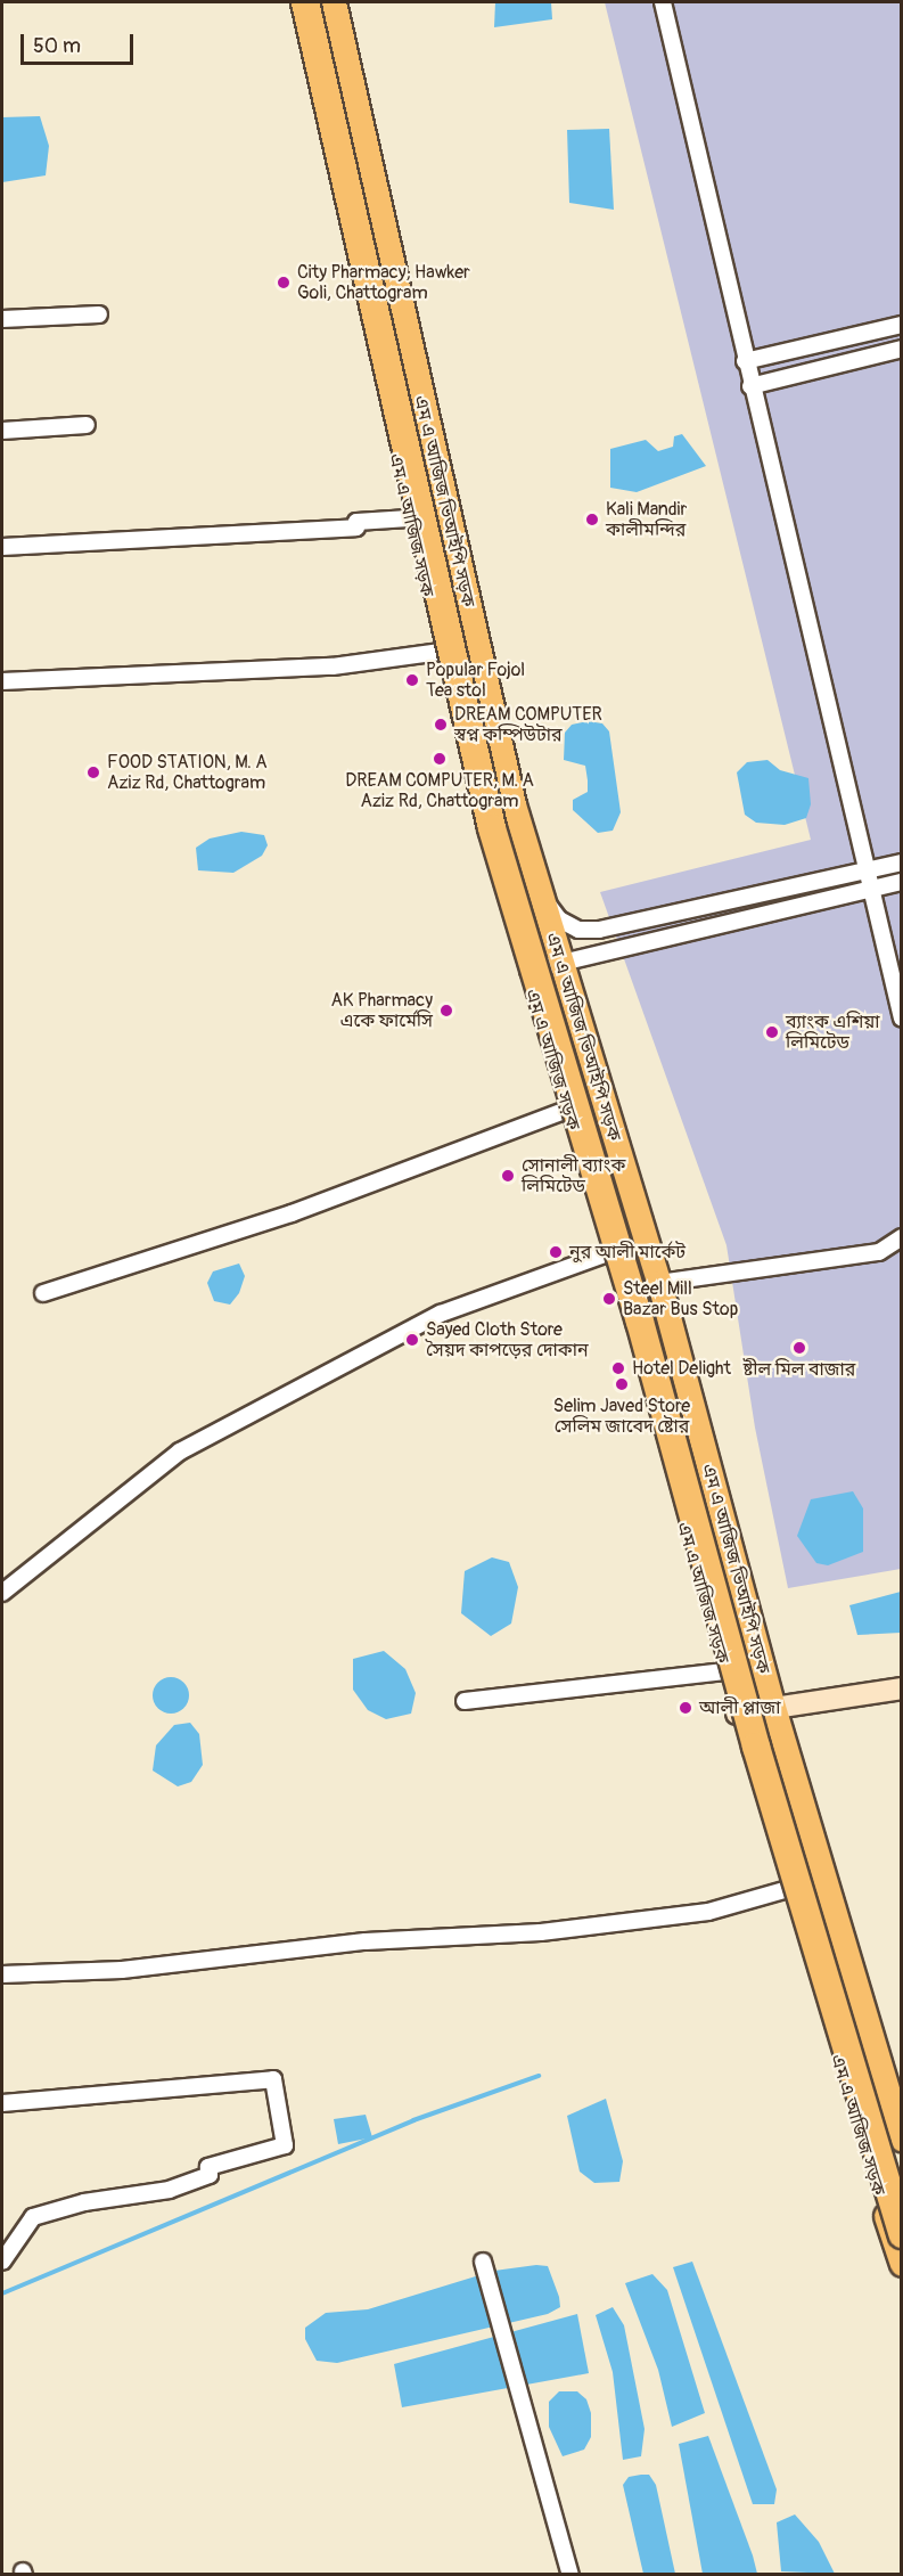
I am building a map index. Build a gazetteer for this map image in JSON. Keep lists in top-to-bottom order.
{
  "streets": {
    "main road": ["এম এ আজিজ ভিআইপি সড়ক", "এম এ আজিজ সড়ক"]
  },
  "places": [
    "City Pharmacy, Hawker Goli, Chattogram",
    "Kali Mandir কালীমন্দির",
    "Popular Fojol Tea stol",
    "DREAM COMPUTER স্বপ্ন কম্পিউটার",
    "DREAM COMPUTER, M. A Aziz Rd, Chattogram",
    "FOOD STATION, M. A Aziz Rd, Chattogram",
    "AK Pharmacy একে ফার্মেসি",
    "ব্যাংক এশিয়া লিমিটেড",
    "সোনালী ব্যাংক লিমিটেড",
    "নুর আলী মার্কেট",
    "Steel Mill Bazar Bus Stop",
    "Sayed Cloth Store সৈয়দ কাপড়ের দোকান",
    "ষ্টীল মিল বাজার",
    "Hotel Delight",
    "Selim Javed Store সেলিম জাবেদ ষ্টোর",
    "আলী প্লাজা"
  ],
  "scale_bar": "50 m"
}
